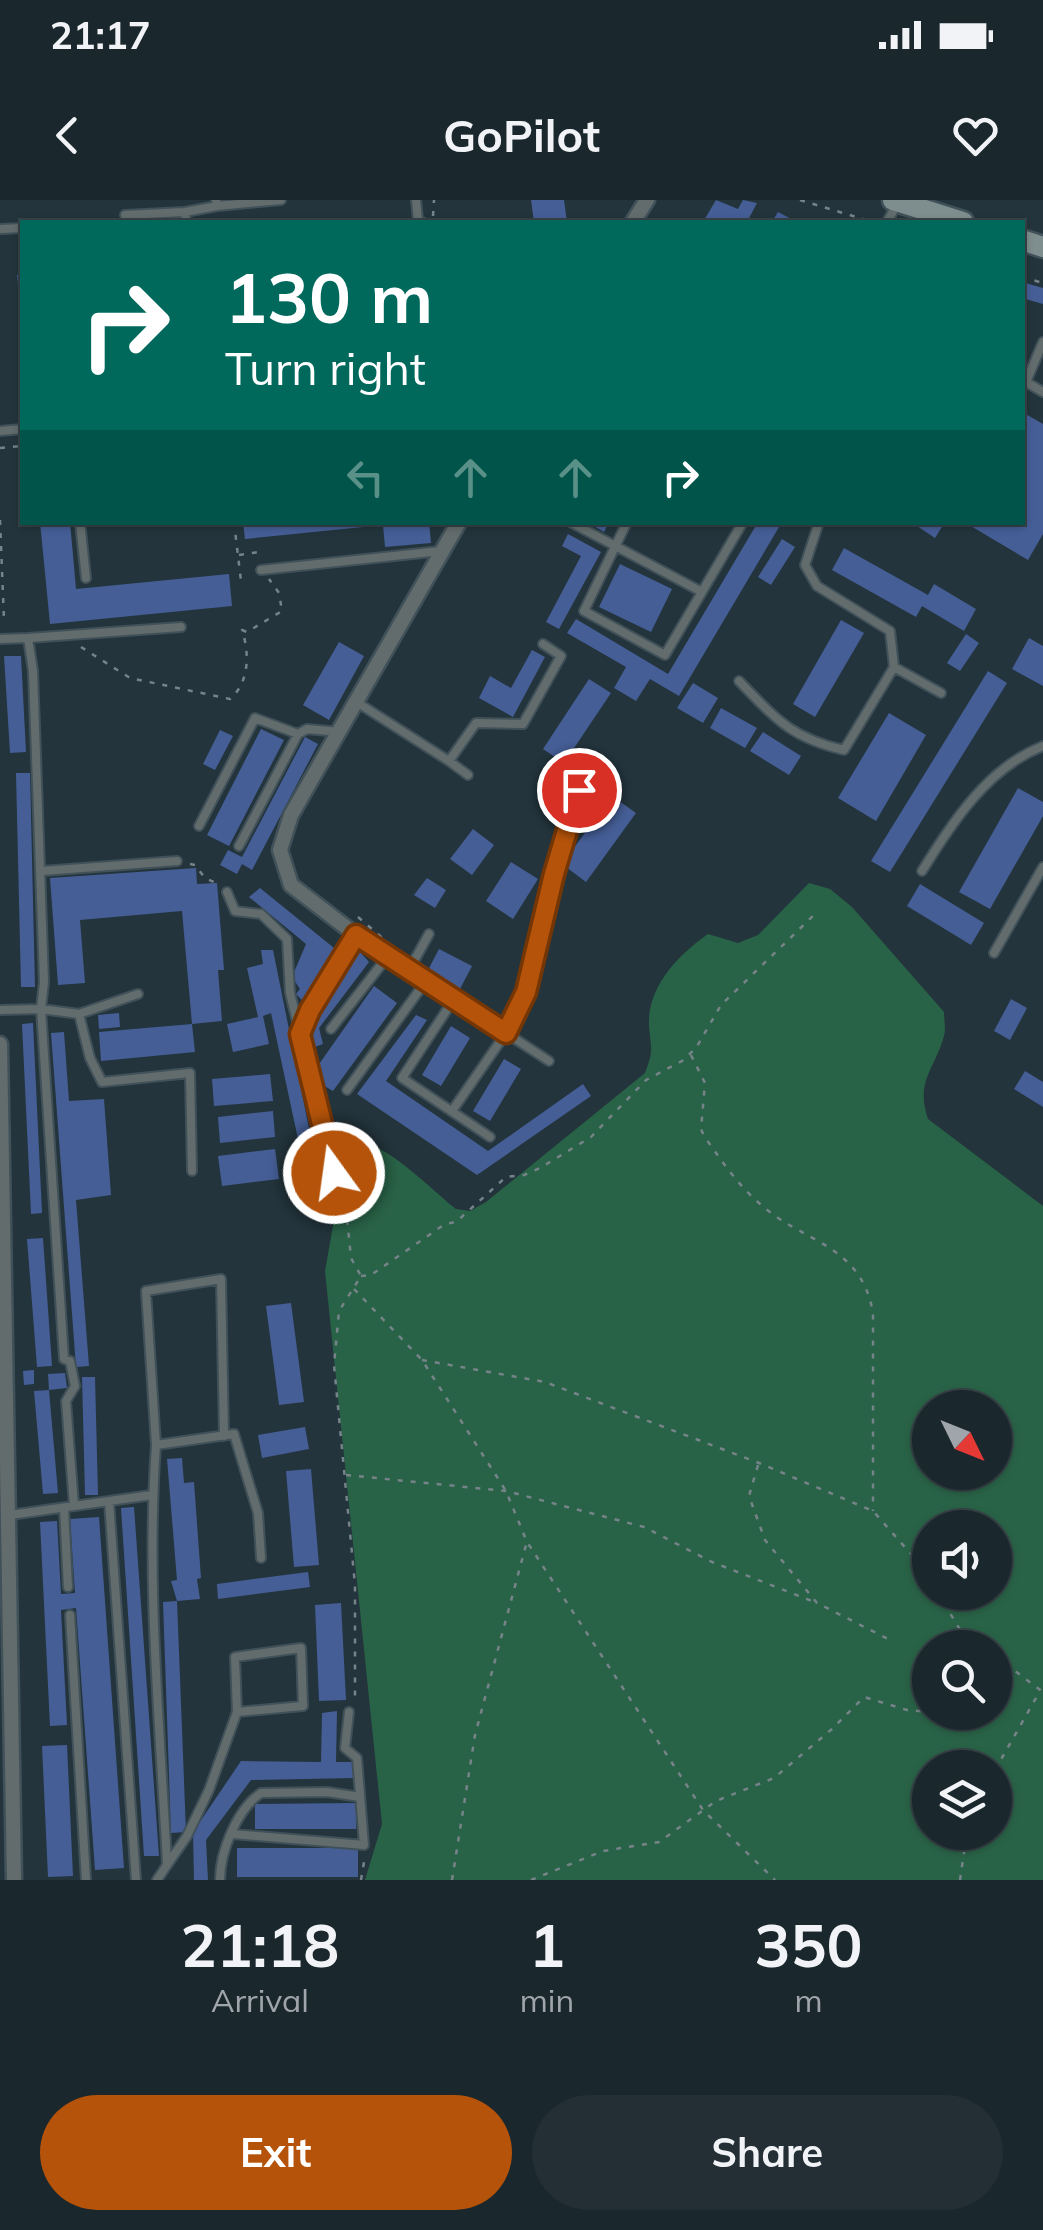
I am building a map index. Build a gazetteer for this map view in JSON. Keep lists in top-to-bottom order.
{
  "north": "bottom right",
  "page": {
    "status": "21:17",
    "header": "GoPilot",
    "turn": ["130 m", "Turn right"],
    "eta": [
      "21:18",
      "Arrival",
      "1",
      "min",
      "350",
      "m"
    ],
    "buttons": ["Exit", "Share"]
  }
}
